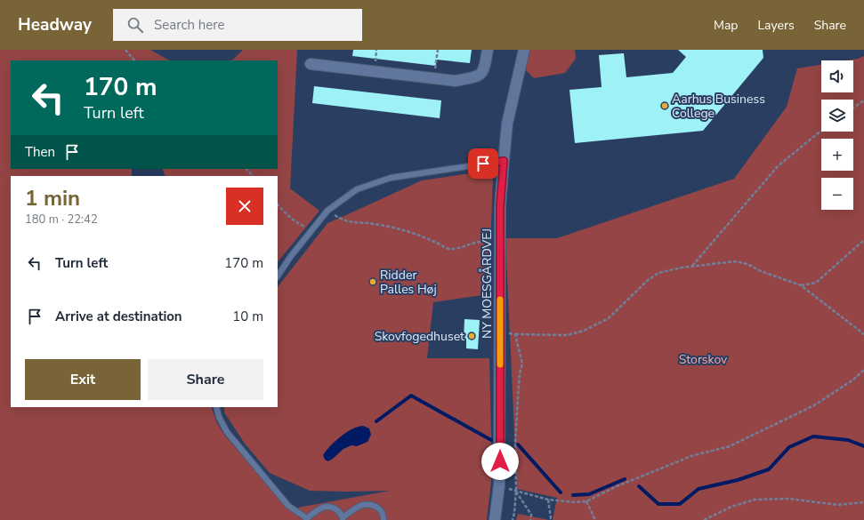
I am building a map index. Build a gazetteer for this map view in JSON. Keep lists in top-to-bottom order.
{
  "streets": {
    "street": ["NY MOESGÅRDVEJ"]
  },
  "parks": ["Storskov"],
  "places": ["Aarhus Business College", "Ridder Palles Høj", "Skovfogedhuset"],
  "page": {
    "header": "Headway",
    "search": "Search here",
    "nav": ["Map", "Layers", "Share"],
    "map_buttons": ["+", "−"],
    "turn": ["170 m", "Turn left"],
    "then": "Then",
    "heading": ["1 min", "180 m · 22:42"],
    "list": [
      {
        "name": "Turn left",
        "value": "170 m"
      },
      {
        "name": "Arrive at destination",
        "value": "10 m"
      }
    ],
    "buttons": ["Exit", "Share"]
  }
}
